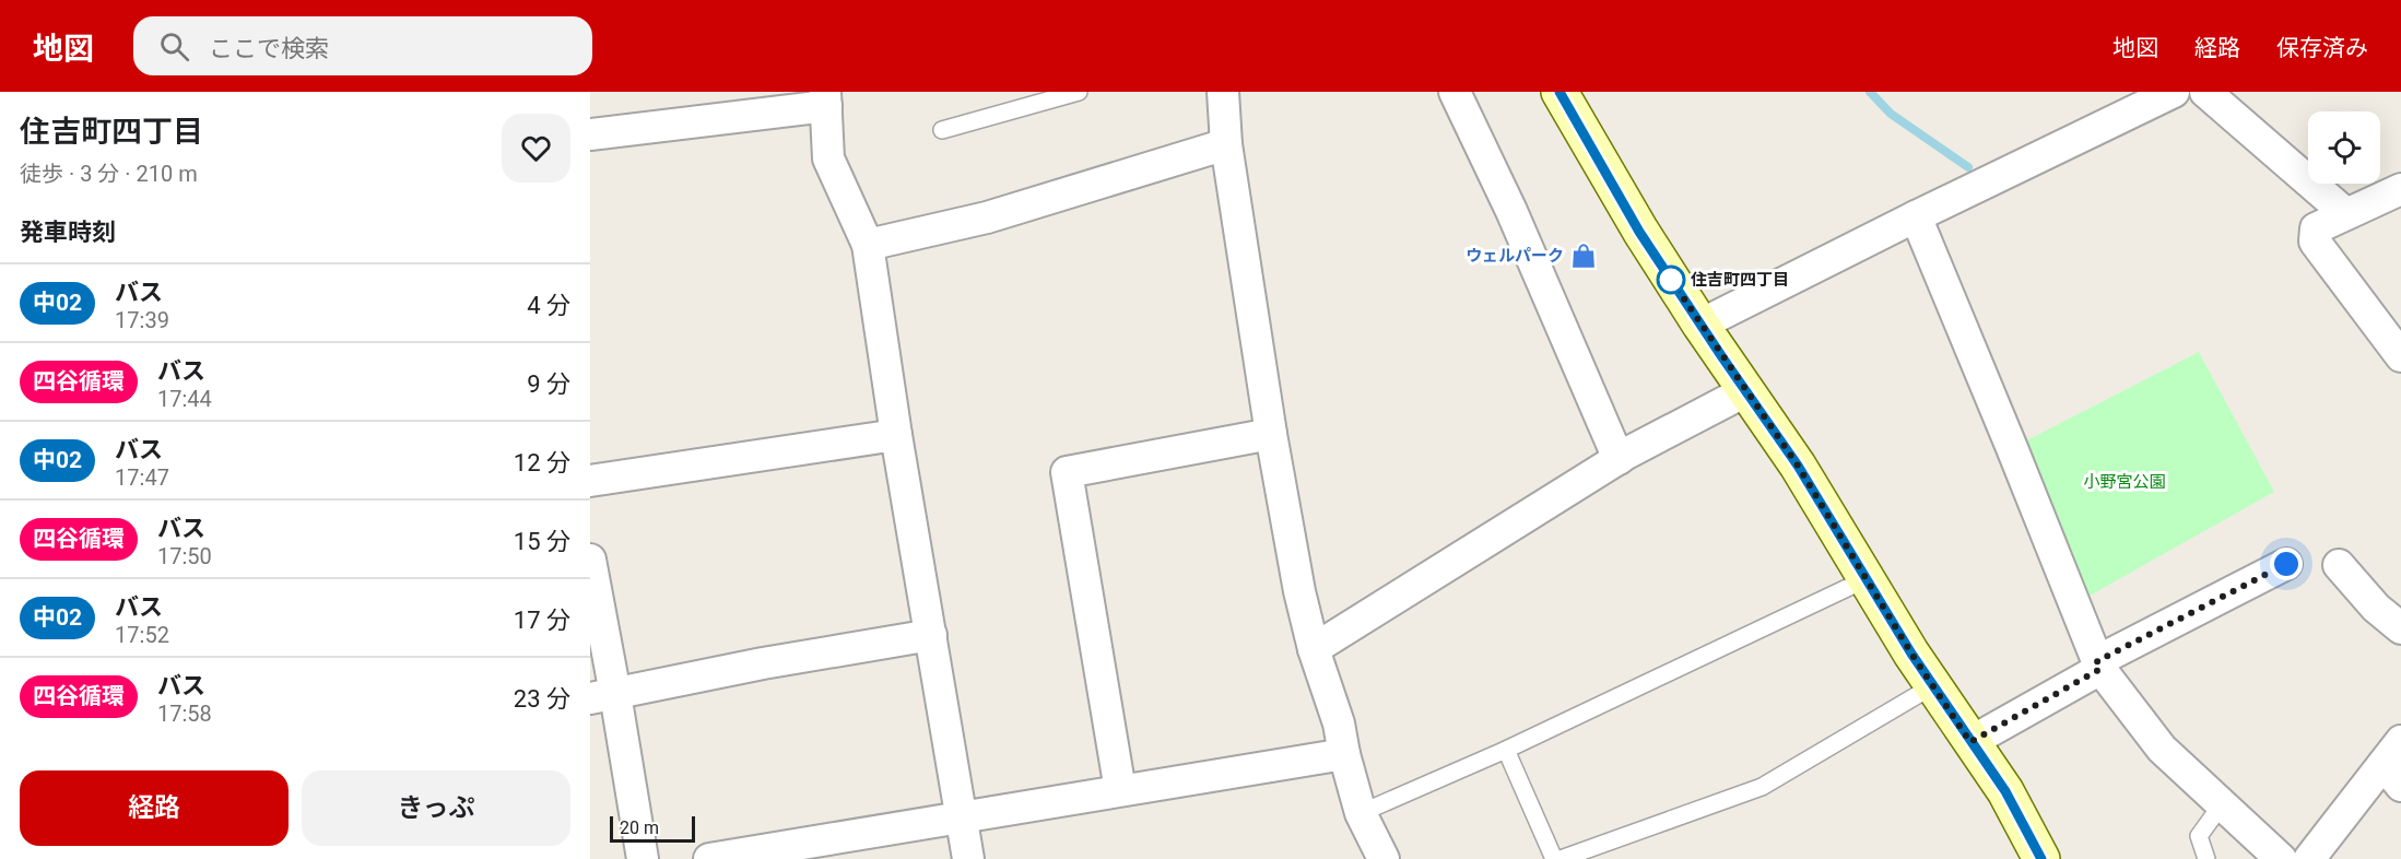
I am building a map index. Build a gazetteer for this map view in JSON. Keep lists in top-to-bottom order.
{
  "parks": ["小野宮公園"],
  "places": {
    "shop": ["ウェルパーク"],
    "other": ["住吉町四丁目"]
  },
  "lines": ["bus line 中02"],
  "scale_bar": "20 m",
  "page": {
    "header": "地図",
    "search": "ここで検索",
    "nav": ["地図", "経路", "保存済み"],
    "heading": [
      ["住吉町四丁目", "徒歩 · 3 分 · 210 m"],
      "発車時刻"
    ],
    "list": [
      {
        "mark": "中02",
        "name": "バス",
        "note": "17:39",
        "value": "4 分"
      },
      {
        "mark": "四谷循環",
        "name": "バス",
        "note": "17:44",
        "value": "9 分"
      },
      {
        "mark": "中02",
        "name": "バス",
        "note": "17:47",
        "value": "12 分"
      },
      {
        "mark": "四谷循環",
        "name": "バス",
        "note": "17:50",
        "value": "15 分"
      },
      {
        "mark": "中02",
        "name": "バス",
        "note": "17:52",
        "value": "17 分"
      },
      {
        "mark": "四谷循環",
        "name": "バス",
        "note": "17:58",
        "value": "23 分"
      }
    ],
    "buttons": ["経路", "きっぷ"],
    "scale": "20 m"
  }
}
